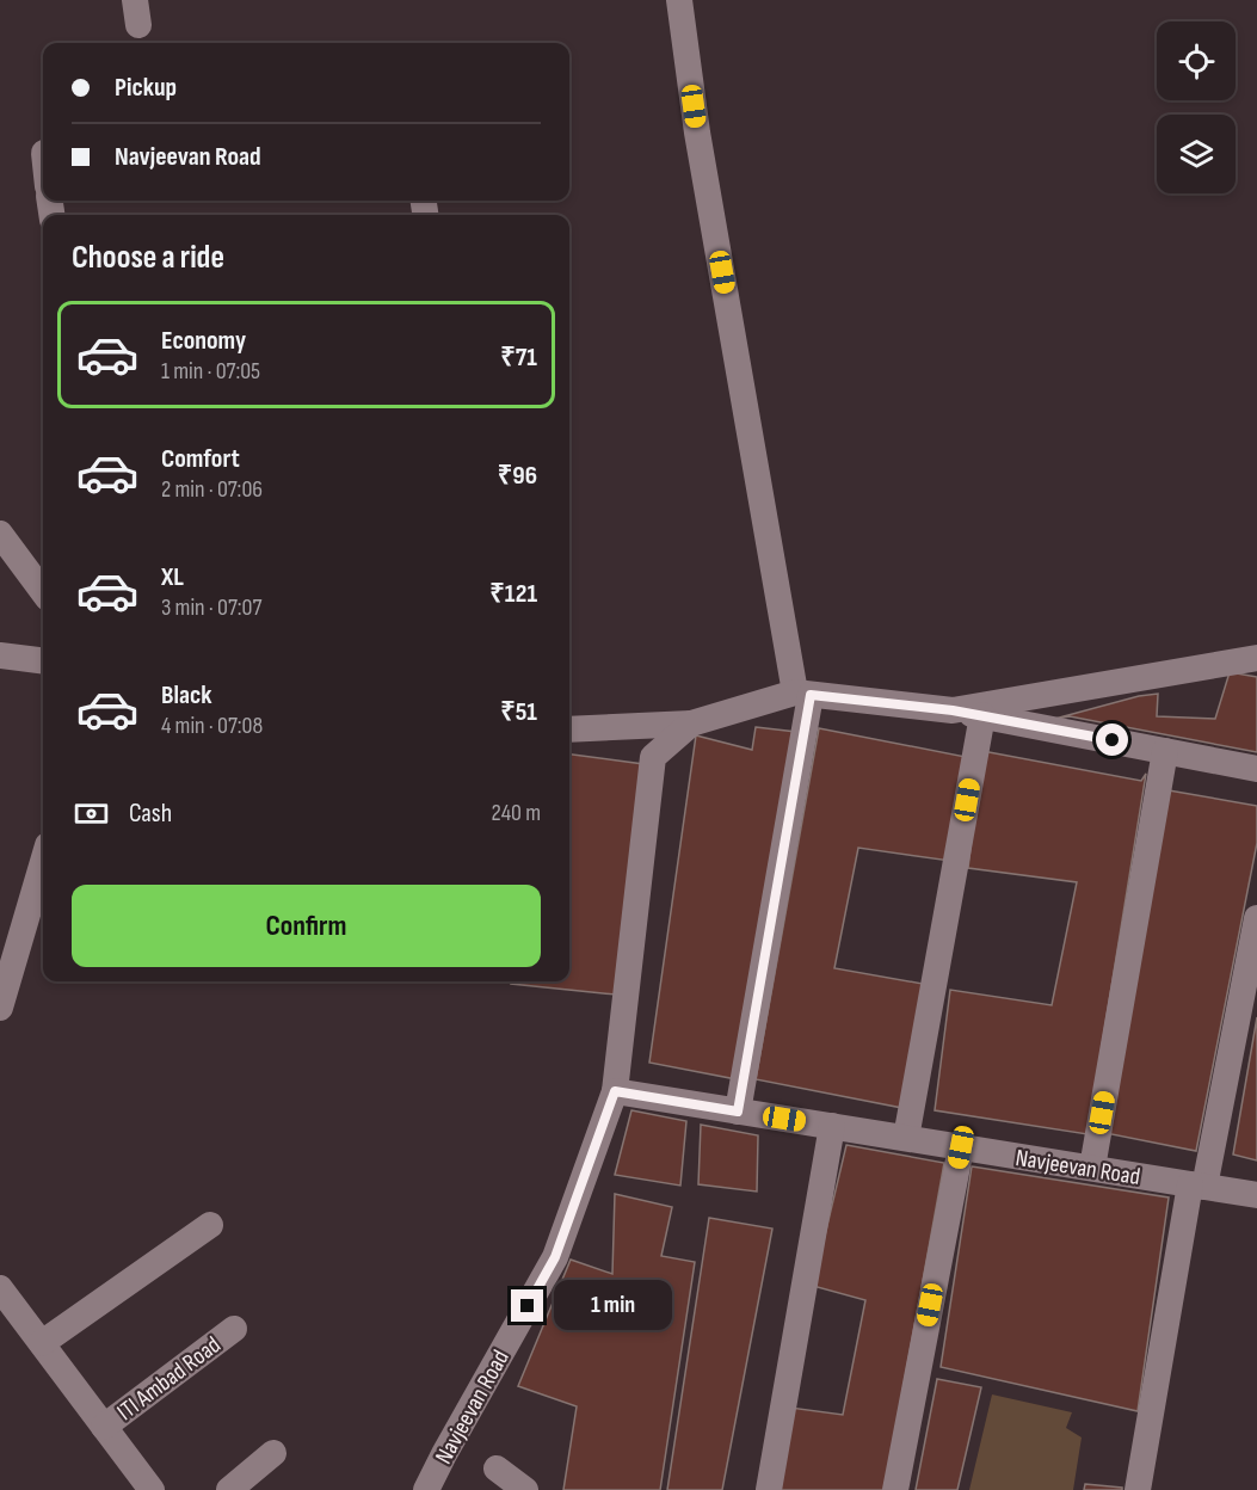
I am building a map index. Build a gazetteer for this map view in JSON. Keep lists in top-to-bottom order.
{
  "streets": {
    "street": ["Navjeevan Road", "ITI Ambad Road"]
  },
  "page": {
    "banner": ["Pickup", "Navjeevan Road"],
    "heading": "Choose a ride",
    "list": [
      {
        "name": "Economy",
        "note": "1 min · 07:05",
        "value": "₹71"
      },
      {
        "name": "Comfort",
        "note": "2 min · 07:06",
        "value": "₹96"
      },
      {
        "name": "XL",
        "note": "3 min · 07:07",
        "value": "₹121"
      },
      {
        "name": "Black",
        "note": "4 min · 07:08",
        "value": "₹51"
      }
    ],
    "pay": ["Cash", "240 m"],
    "buttons": "Confirm",
    "bubble": "1 min"
  }
}
